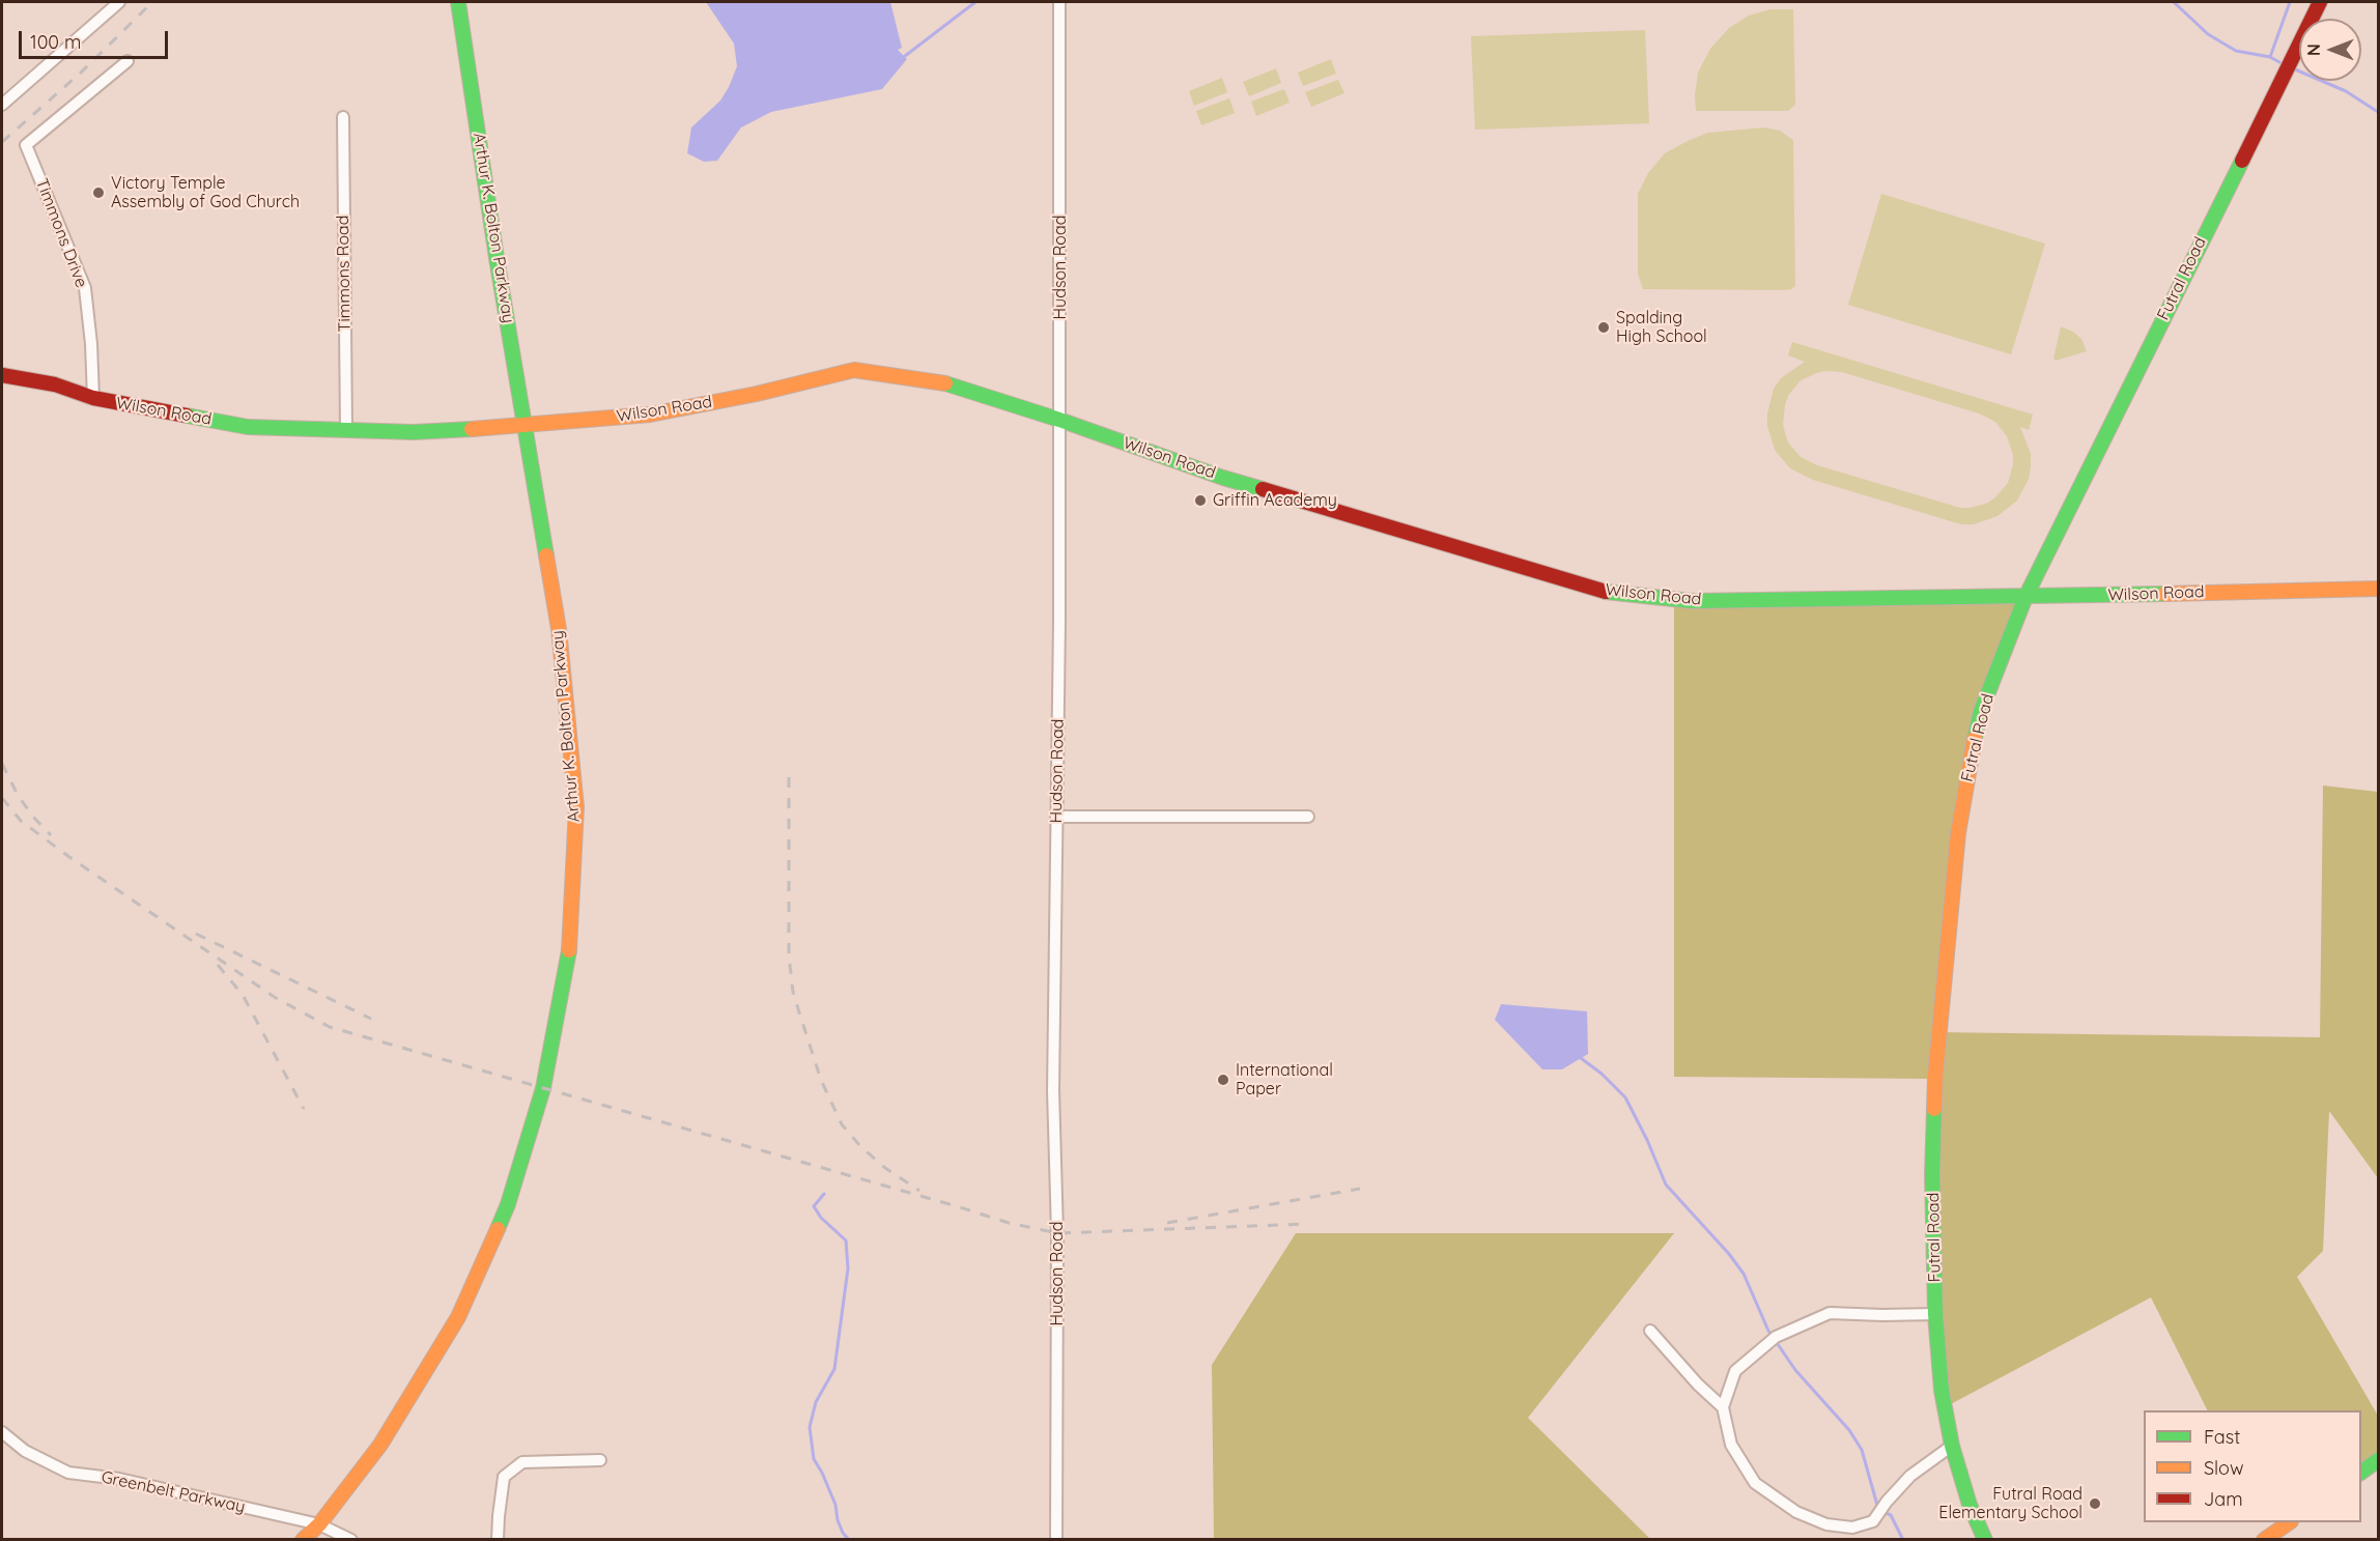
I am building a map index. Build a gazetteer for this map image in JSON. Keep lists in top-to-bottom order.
{
  "streets": {
    "street": [
      "Arthur K. Bolton Parkway",
      "Timmons Drive",
      "Hudson Road",
      "Timmons Road",
      "Futral Road",
      "Wilson Road",
      "Greenbelt Parkway"
    ]
  },
  "crossings": [
    ["Arthur K. Bolton Parkway", "Wilson Road"],
    ["Arthur K. Bolton Parkway", "Greenbelt Parkway"],
    ["Timmons Drive", "Wilson Road"],
    ["Hudson Road", "Wilson Road"],
    ["Timmons Road", "Wilson Road"],
    ["Futral Road", "Wilson Road"]
  ],
  "places": [
    "Victory Temple Assembly of God Church",
    "Spalding High School",
    "Griffin Academy",
    "International Paper",
    "Futral Road Elementary School"
  ],
  "legend": ["Fast", "Slow", "Jam"],
  "scale_bar": "100 m",
  "north": "left"
}
